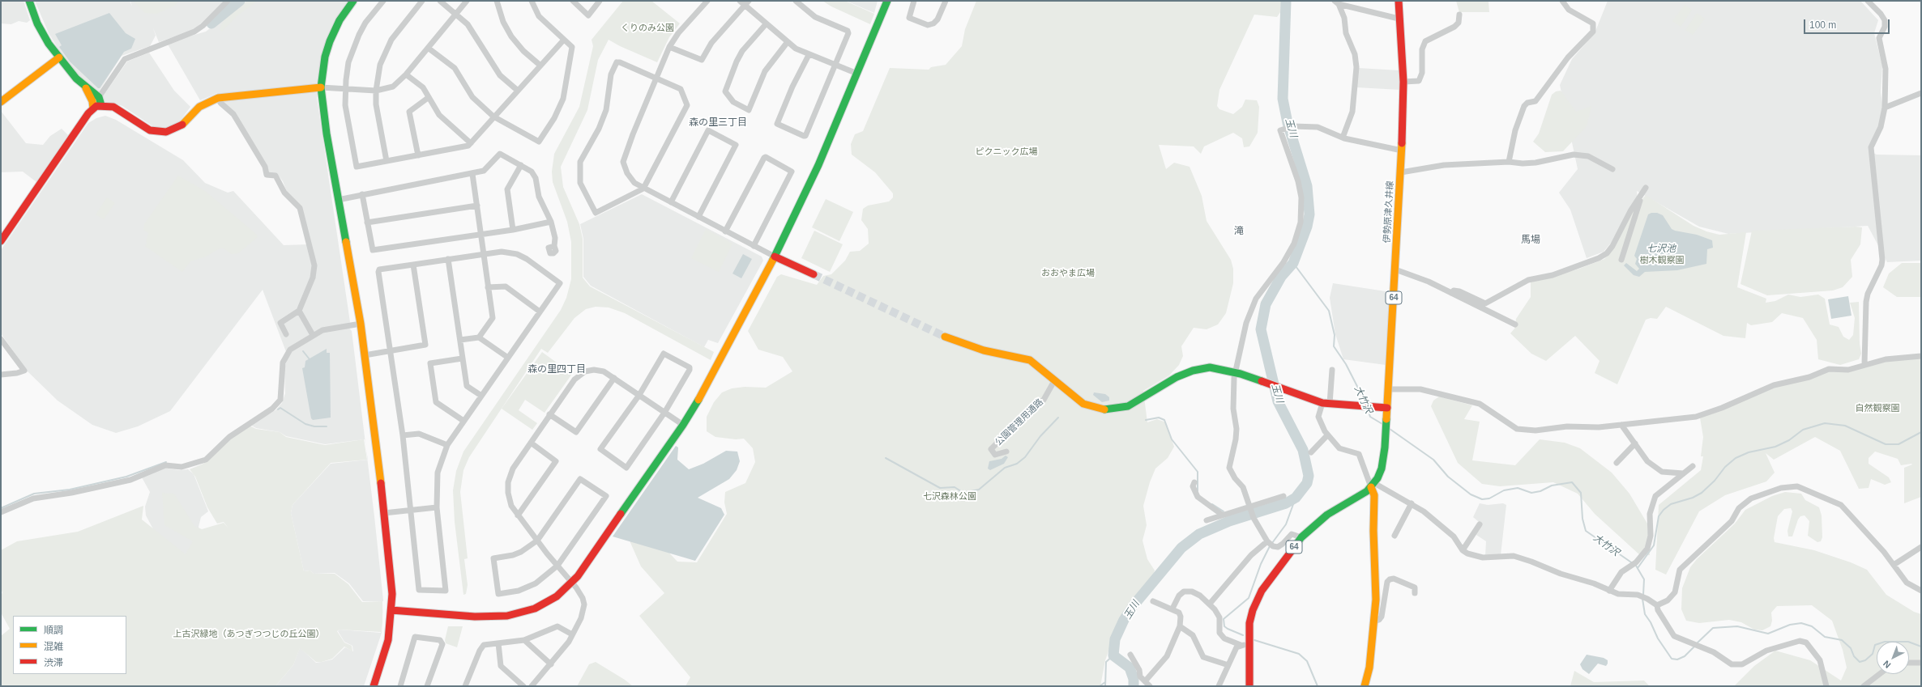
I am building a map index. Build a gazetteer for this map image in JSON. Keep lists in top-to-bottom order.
{
  "streets": {
    "street": ["伊勢原津久井線", "64", "公園管理用通路"]
  },
  "crossings": [
    ["伊勢原津久井線", "64"]
  ],
  "districts": [
    "森の里三丁目",
    "滝",
    "馬場",
    "森の里四丁目"
  ],
  "water": ["玉川", "七沢池", "大竹沢"],
  "parks": [
    "くりのみ公園",
    "ピクニック広場",
    "樹木観察園",
    "おおやま広場",
    "自然観察園",
    "七沢森林公園",
    "上古沢緑地（あつぎつつじの丘公園）"
  ],
  "legend": ["順調", "混雑", "渋滞"],
  "scale_bar": "100 m",
  "north": "bottom left"
}
